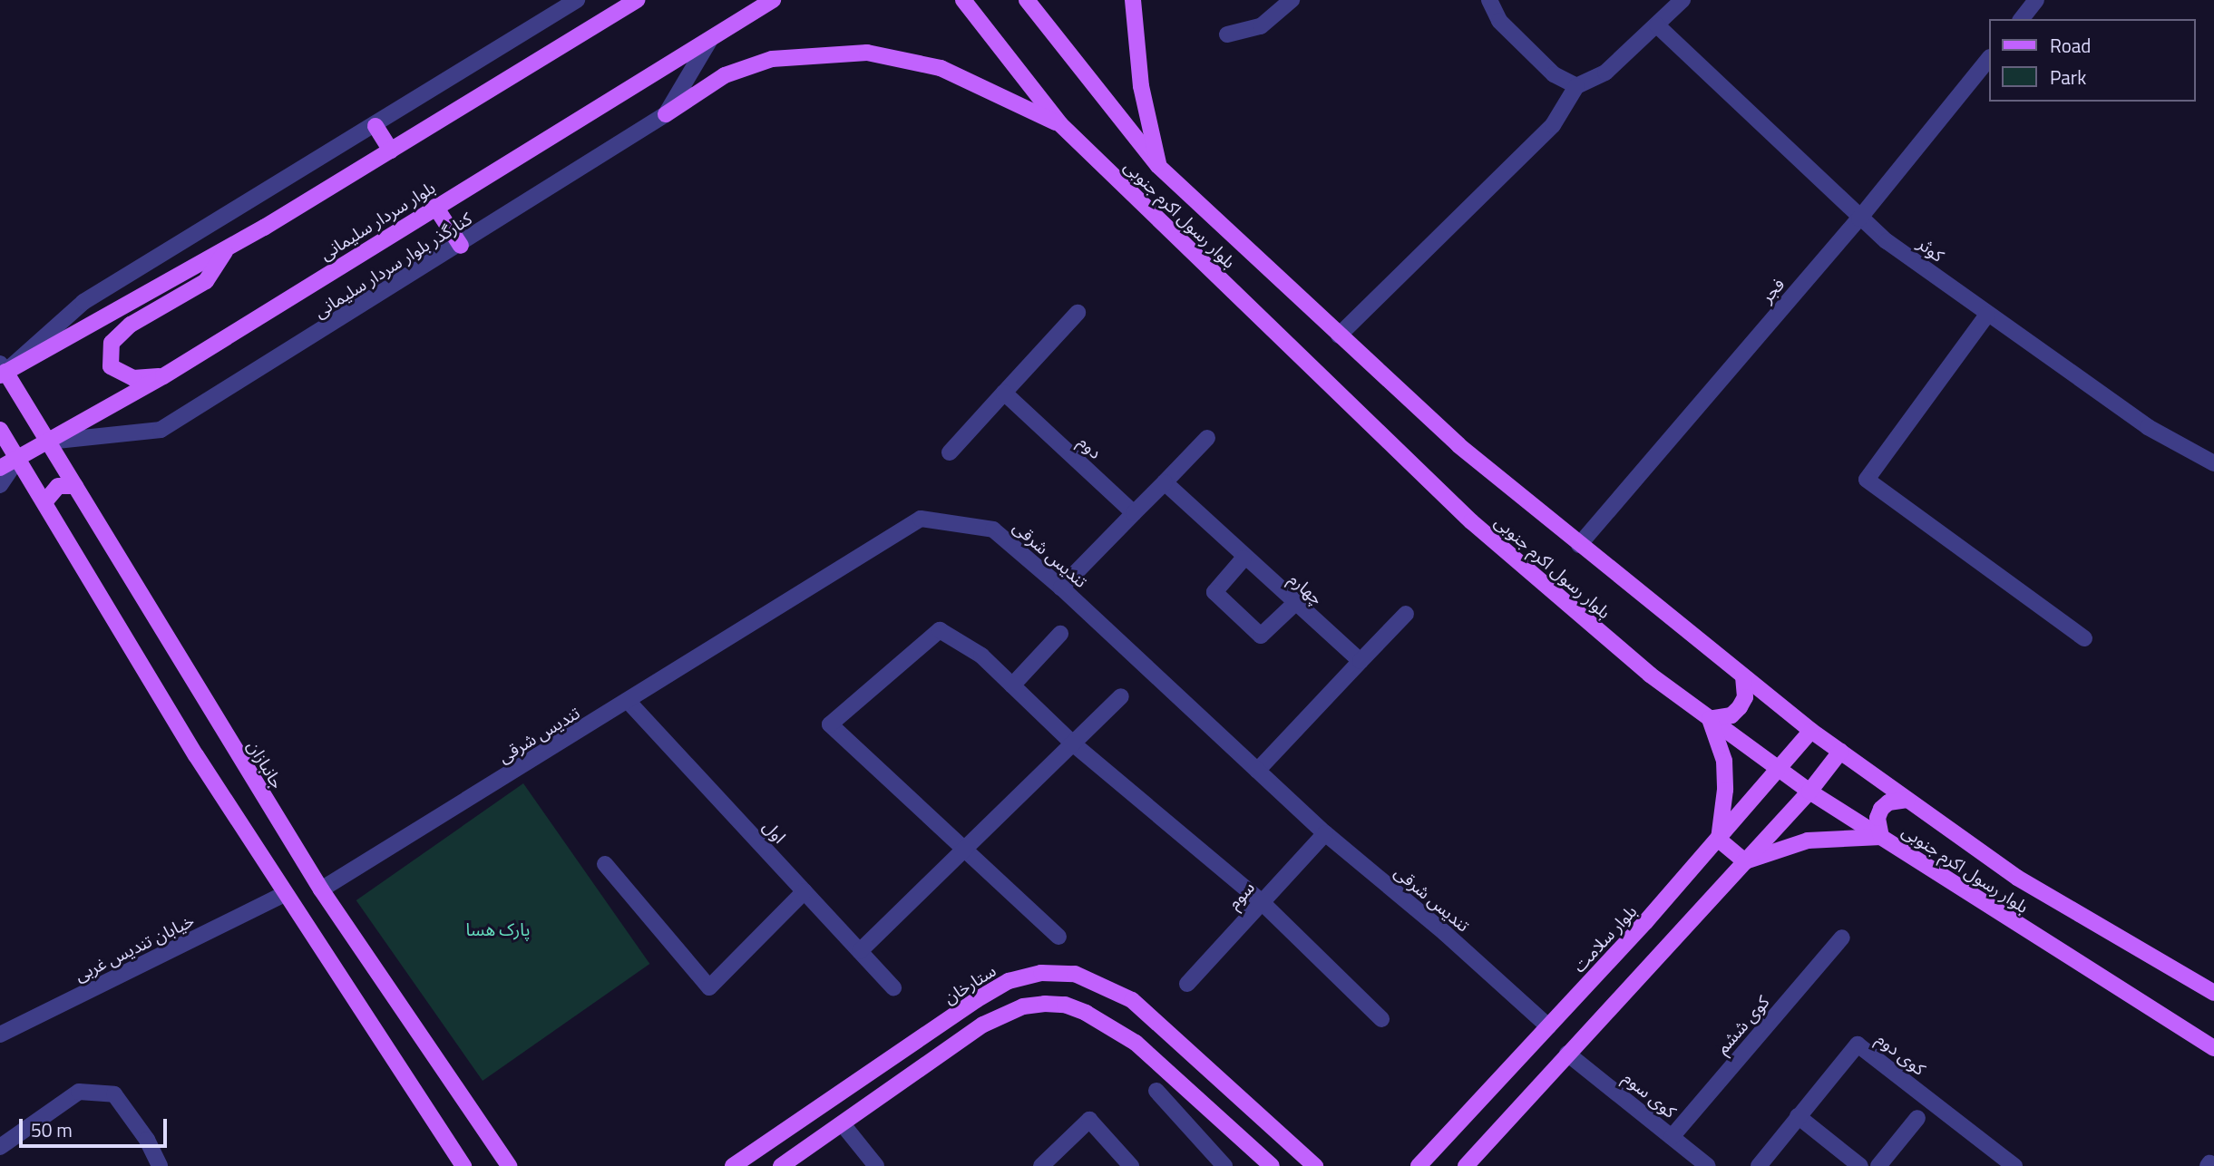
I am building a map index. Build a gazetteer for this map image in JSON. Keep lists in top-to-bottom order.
{
  "streets": {
    "main road": [
      "بلوار رسول اکرم جنوبی",
      "بلوار سردار سلیمانی",
      "جانبازان",
      "بلوار سلامت",
      "ستارخان"
    ],
    "street": [
      "کوثر",
      "کنارگذر بلوار سردار سلیمانی",
      "فجر",
      "دوم",
      "تندیس شرقی",
      "چهارم",
      "اول",
      "سوم",
      "خیابان تندیس غربی",
      "کوی ششم",
      "کوی دوم",
      "کوی سوم"
    ]
  },
  "crossings": [
    ["بلوار رسول اکرم جنوبی", "فجر"],
    ["بلوار رسول اکرم جنوبی", "بلوار سلامت"],
    ["بلوار سردار سلیمانی", "کنارگذر بلوار سردار سلیمانی"],
    ["بلوار سردار سلیمانی", "جانبازان"],
    ["کوثر", "فجر"],
    ["کنارگذر بلوار سردار سلیمانی", "جانبازان"],
    ["تندیس شرقی", "جانبازان"],
    ["تندیس شرقی", "اول"],
    ["تندیس شرقی", "سوم"],
    ["تندیس شرقی", "بلوار سلامت"],
    ["کوی ششم", "کوی سوم"]
  ],
  "parks": ["پارک هسا"],
  "legend": ["Road", "Park"],
  "scale_bar": "50 m"
}
